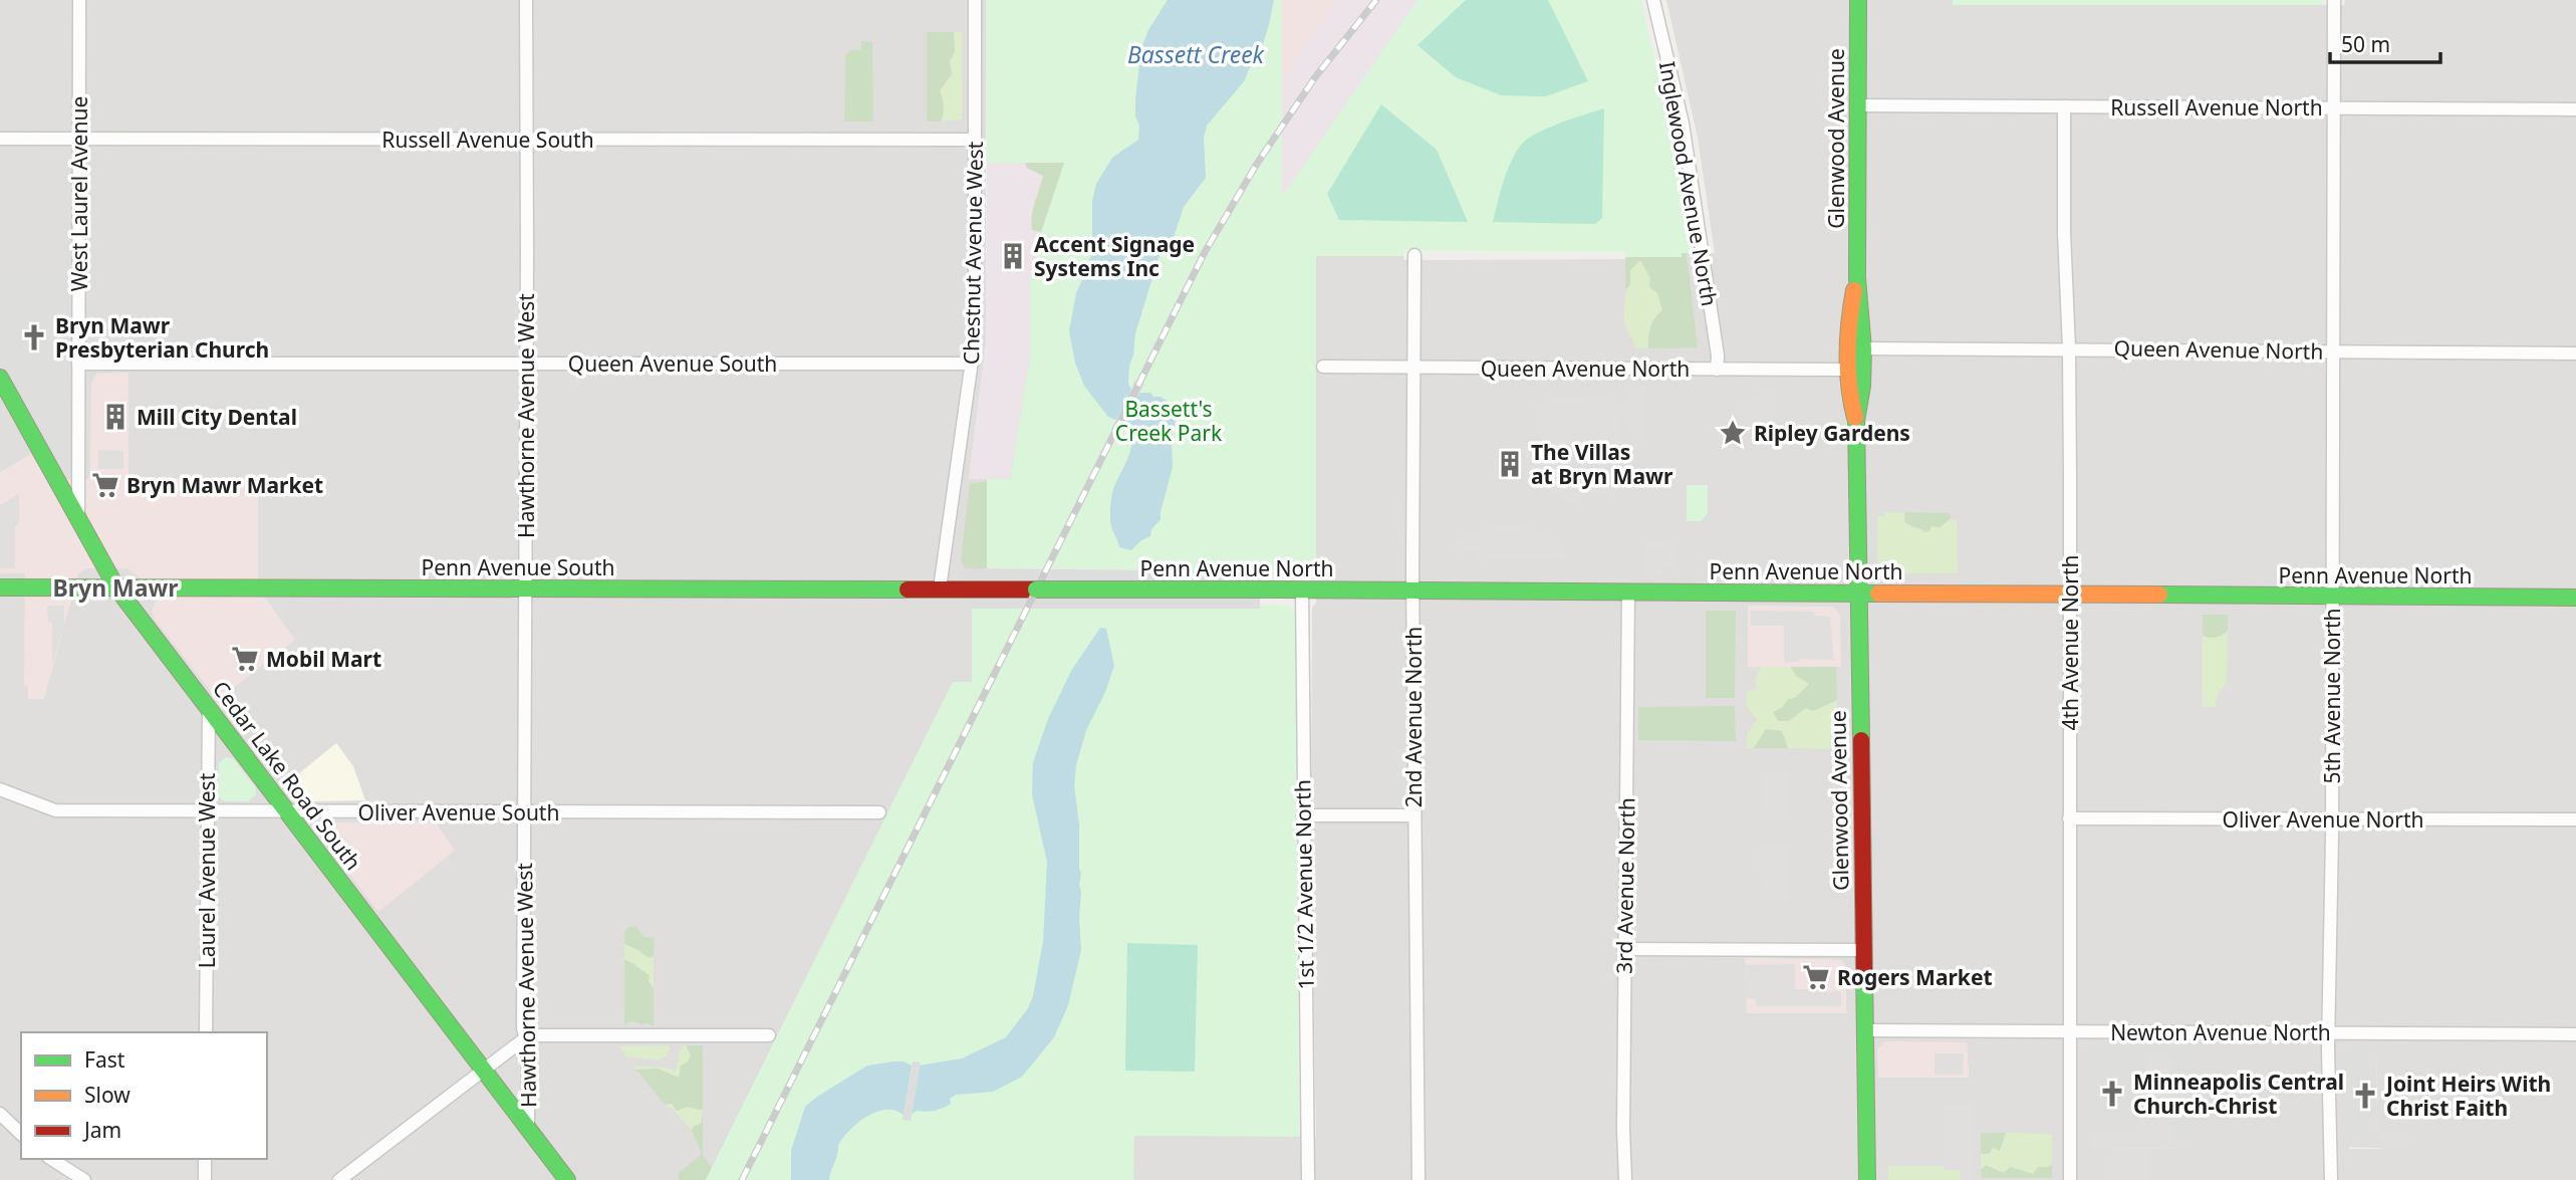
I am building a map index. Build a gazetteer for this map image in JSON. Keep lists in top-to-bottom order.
{
  "streets": {
    "main road": [
      "Glenwood Avenue",
      "Penn Avenue South",
      "Penn Avenue North",
      "Cedar Lake Road South"
    ],
    "street": [
      "Russell Avenue North",
      "Russell Avenue South",
      "Inglewood Avenue North",
      "West Laurel Avenue",
      "Chestnut Avenue West",
      "Queen Avenue North",
      "Queen Avenue South",
      "Hawthorne Avenue West",
      "4th Avenue North",
      "5th Avenue North",
      "2nd Avenue North",
      "Oliver Avenue South",
      "Oliver Avenue North",
      "Laurel Avenue West",
      "1st 1/2 Avenue North",
      "3rd Avenue North",
      "Newton Avenue North"
    ]
  },
  "crossings": [
    ["Russell Avenue North", "Glenwood Avenue"],
    ["Russell Avenue North", "4th Avenue North"],
    ["Russell Avenue North", "5th Avenue North"],
    ["Glenwood Avenue", "Queen Avenue North"],
    ["Glenwood Avenue", "Penn Avenue North"],
    ["Glenwood Avenue", "Newton Avenue North"],
    ["Russell Avenue South", "West Laurel Avenue"],
    ["Russell Avenue South", "Chestnut Avenue West"],
    ["Russell Avenue South", "Hawthorne Avenue West"],
    ["Inglewood Avenue North", "Queen Avenue North"],
    ["West Laurel Avenue", "Queen Avenue South"],
    ["West Laurel Avenue", "Cedar Lake Road South"],
    ["Chestnut Avenue West", "Queen Avenue South"],
    ["Chestnut Avenue West", "Penn Avenue South"],
    ["Queen Avenue North", "4th Avenue North"],
    ["Queen Avenue North", "5th Avenue North"],
    ["Queen Avenue North", "2nd Avenue North"],
    ["Queen Avenue South", "Hawthorne Avenue West"],
    ["Hawthorne Avenue West", "Penn Avenue South"],
    ["Hawthorne Avenue West", "Cedar Lake Road South"],
    ["Hawthorne Avenue West", "Oliver Avenue South"],
    ["Penn Avenue South", "Penn Avenue North"],
    ["Penn Avenue South", "Cedar Lake Road South"],
    ["Penn Avenue North", "4th Avenue North"],
    ["Penn Avenue North", "5th Avenue North"],
    ["Penn Avenue North", "2nd Avenue North"],
    ["Penn Avenue North", "1st 1/2 Avenue North"],
    ["Penn Avenue North", "3rd Avenue North"],
    ["4th Avenue North", "Oliver Avenue North"],
    ["4th Avenue North", "Newton Avenue North"],
    ["5th Avenue North", "Oliver Avenue North"],
    ["5th Avenue North", "Newton Avenue North"],
    ["Cedar Lake Road South", "Oliver Avenue South"],
    ["Cedar Lake Road South", "Laurel Avenue West"],
    ["Oliver Avenue South", "Laurel Avenue West"]
  ],
  "districts": ["Bryn Mawr"],
  "water": ["Bassett Creek"],
  "parks": ["Bassett's Creek Park"],
  "places": {
    "building": ["Accent Signage Systems Inc", "Mill City Dental", "The Villas at Bryn Mawr"],
    "church": ["Bryn Mawr Presbyterian Church", "Minneapolis Central Church-Christ", "Joint Heirs With Christ Faith"],
    "place": ["Ripley Gardens"],
    "supermarket": ["Bryn Mawr Market", "Mobil Mart", "Rogers Market"]
  },
  "legend": ["Fast", "Slow", "Jam"],
  "scale_bar": "50 m"
}
